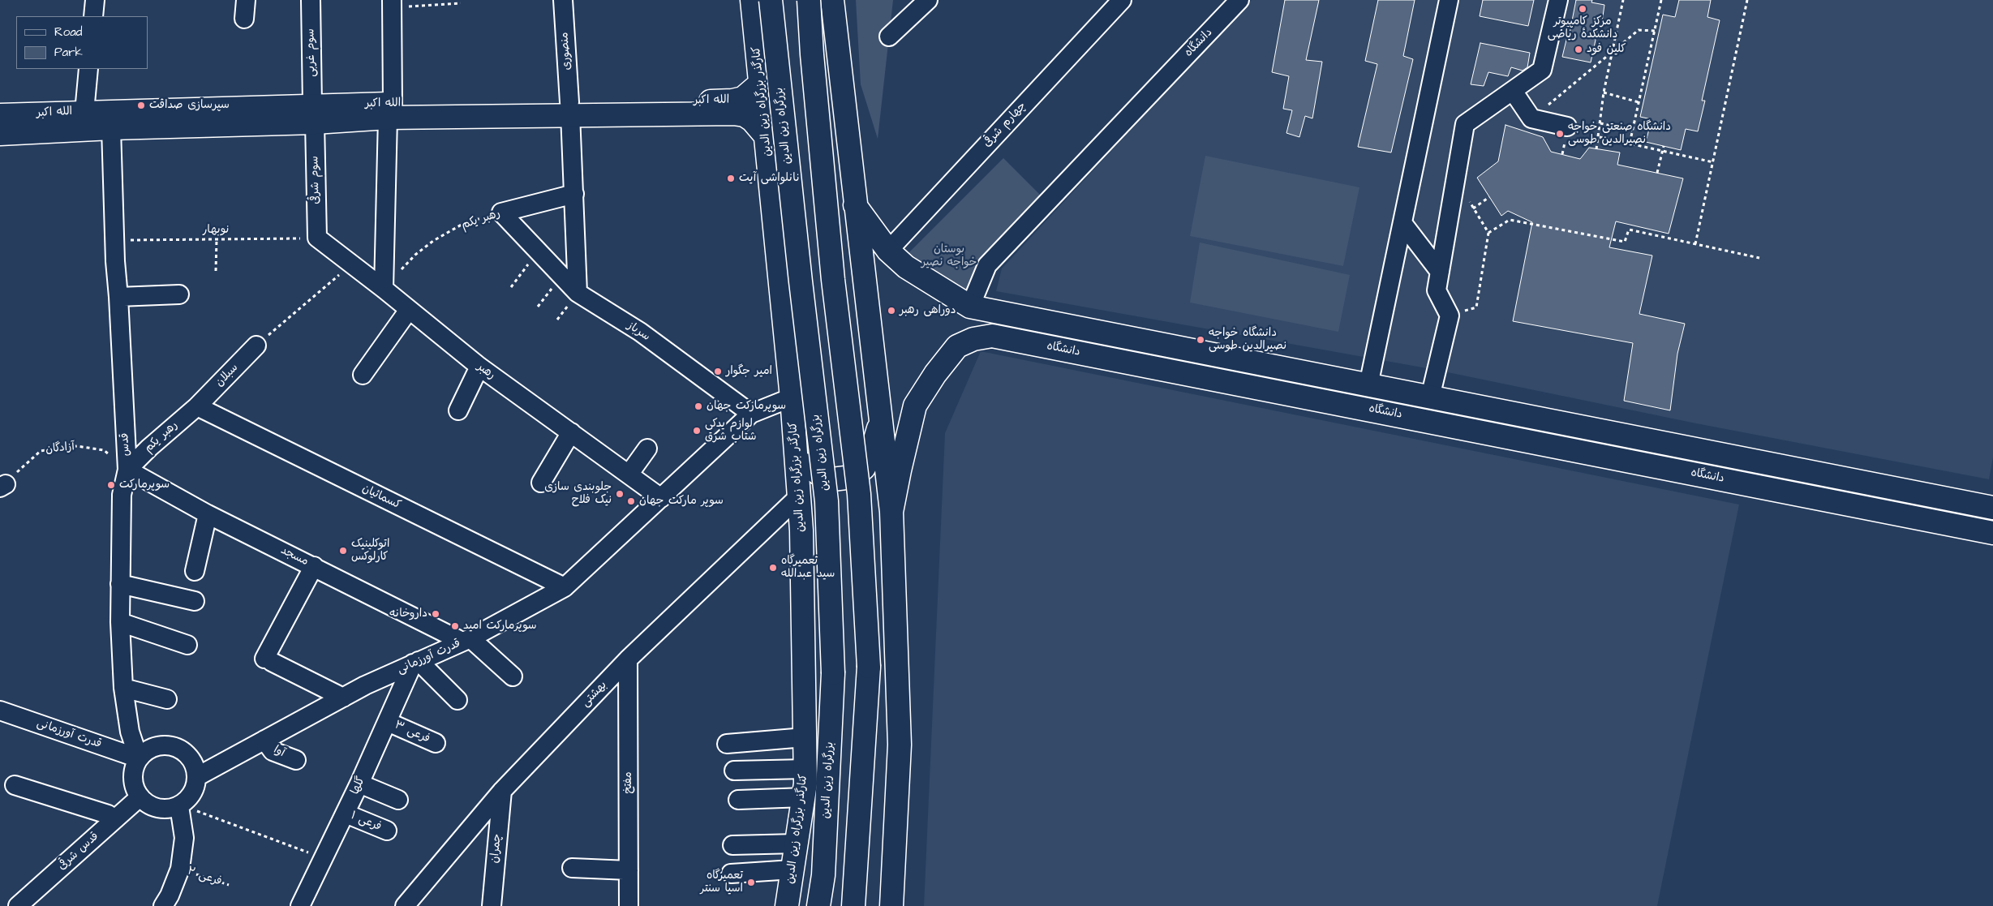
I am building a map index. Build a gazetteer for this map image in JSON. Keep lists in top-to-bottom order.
{
  "streets": {
    "main road": [
      "دانشگاه",
      "الله اکبر",
      "کنارگذر بزرگراه زین الدین",
      "بزرگراه زین الدین"
    ],
    "street": [
      "منصوری",
      "سوم غربی",
      "چهارم شرقی",
      "سوم شرقی",
      "رهبر یکم",
      "سرباز",
      "رهبر",
      "سبلان",
      "قدس",
      "کسمائیان",
      "مسجد",
      "قدرت آورزمانی",
      "بهشتی",
      "فرعی ۳",
      "آوا",
      "مفتخ",
      "گلها",
      "فرعی ۱",
      "چمران",
      "قدس شرقی"
    ],
    "path": ["نوبهار", "آزادگان", "فرعی ۲"]
  },
  "crossings": [
    ["دانشگاه", "چهارم شرقی"],
    ["منصوری", "الله اکبر"],
    ["سوم غربی", "الله اکبر"],
    ["سوم غربی", "سوم شرقی"],
    ["الله اکبر", "کنارگذر بزرگراه زین الدین"],
    ["الله اکبر", "سوم شرقی"],
    ["الله اکبر", "قدس"],
    ["کنارگذر بزرگراه زین الدین", "بهشتی"],
    ["سوم شرقی", "نوبهار"],
    ["سوم شرقی", "رهبر"],
    ["رهبر یکم", "سرباز"],
    ["رهبر یکم", "رهبر"],
    ["رهبر یکم", "سبلان"],
    ["رهبر یکم", "قدس"],
    ["رهبر یکم", "آزادگان"],
    ["رهبر یکم", "کسمائیان"],
    ["رهبر یکم", "مسجد"],
    ["نوبهار", "رهبر"],
    ["نوبهار", "قدس"],
    ["سرباز", "قدرت آورزمانی"],
    ["رهبر", "قدرت آورزمانی"],
    ["سبلان", "کسمائیان"],
    ["قدس", "آزادگان"],
    ["قدس", "مسجد"],
    ["قدس", "قدرت آورزمانی"],
    ["قدس", "قدس شرقی"],
    ["آزادگان", "مسجد"],
    ["کسمائیان", "قدرت آورزمانی"],
    ["مسجد", "قدرت آورزمانی"],
    ["قدرت آورزمانی", "آوا"],
    ["قدرت آورزمانی", "گلها"],
    ["قدرت آورزمانی", "قدس شرقی"],
    ["بهشتی", "مفتخ"],
    ["بهشتی", "چمران"],
    ["فرعی ۳", "گلها"],
    ["گلها", "فرعی ۱"]
  ],
  "parks": ["بوستان خواجه نصیر"],
  "places": [
    "مرکز کامپیوتر دانشکدهٔ ریاضی",
    "کلین فود",
    "سپرسازی صداقت",
    "دانشگاه صنعتی خواجه نصیرالدین طوسی",
    "نانلواشی آیت",
    "دوراهی رهبر",
    "دانشگاه خواجه نصیرالدین طوسی",
    "امیر جگوار",
    "سوپرمارکت جهان",
    "لوازم یدکی شتاب شرق",
    "سوپرمارکت",
    "جلوبندی سازی نیک فلاح",
    "سوپر مارکت جهان",
    "اتوکلینیک کارلوکس",
    "تعمیرگاه سید عبدالله",
    "داروخانه",
    "سوپرمارکت امید",
    "تعمیرگاه اسیا سنتر"
  ],
  "legend": ["Road", "Park"]
}
